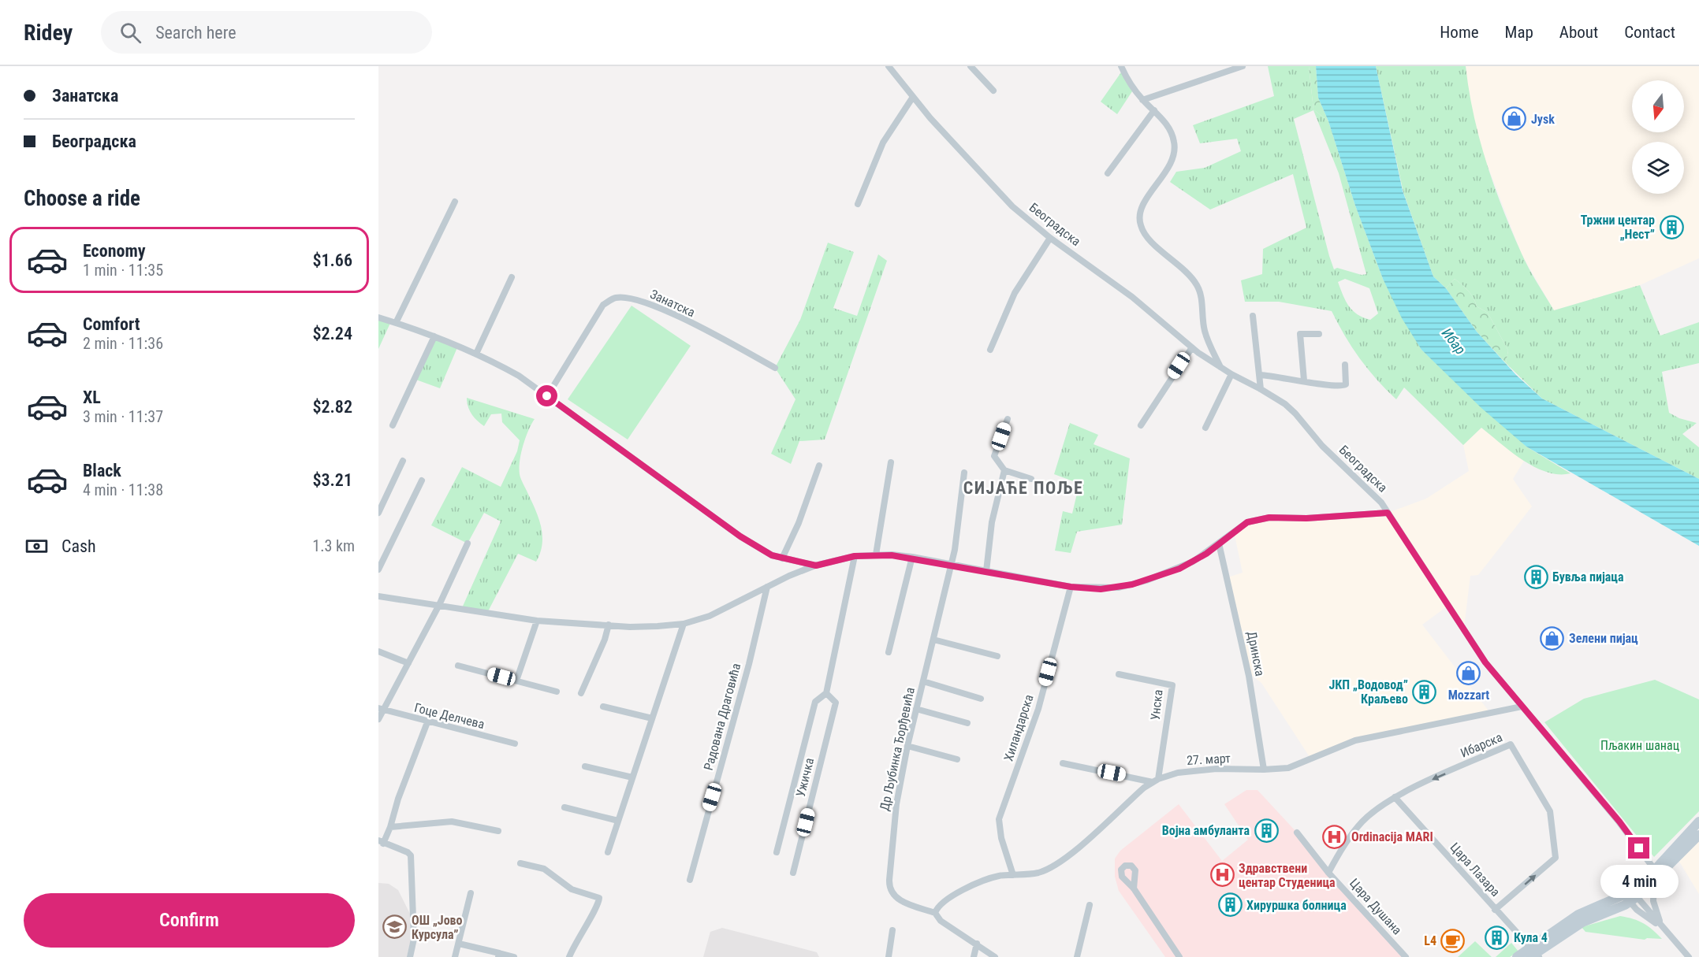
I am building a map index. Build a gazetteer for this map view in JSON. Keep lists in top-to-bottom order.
{
  "streets": {
    "street": [
      "Београдска",
      "Занатска",
      "Дринска",
      "Унска",
      "Гоце Делчева",
      "Радована Драговића",
      "Хиландарска",
      "Ибарска",
      "Др Љубинка Ђорђевића",
      "27. март",
      "Ужичка",
      "Цара Лазара",
      "Цара Душана"
    ]
  },
  "crossings": [
    ["Београдска", "27. март"],
    ["Дринска", "27. март"],
    ["Унска", "27. март"],
    ["Хиландарска", "27. март"],
    ["Ибарска", "Цара Лазара"],
    ["Ибарска", "Цара Душана"],
    ["Др Љубинка Ђорђевића", "27. март"]
  ],
  "districts": ["СИЈАЋЕ ПОЉЕ"],
  "water": ["Ибар"],
  "parks": ["Пљакин шанац"],
  "places": {
    "shop": ["Jysk", "Зелени пијац", "Mozzart"],
    "building": [
      "Тржни центар „Нест”",
      "Бувља пијаца",
      "ЈКП „Водовод” Краљево",
      "Војна амбуланта",
      "Хируршка болница",
      "Кула 4"
    ],
    "hospital": ["Ordinacija MARI", "Здравствени центар Студеница"],
    "school or university": ["ОШ „Јово Курсула”"],
    "cafe": ["L4"]
  },
  "north": "bottom",
  "page": {
    "header": "Ridey",
    "search": "Search here",
    "nav": [
      "Home",
      "Map",
      "About",
      "Contact"
    ],
    "banner": ["Занатска", "Београдска"],
    "heading": "Choose a ride",
    "list": [
      {
        "name": "Economy",
        "note": "1 min · 11:35",
        "value": "$1.66"
      },
      {
        "name": "Comfort",
        "note": "2 min · 11:36",
        "value": "$2.24"
      },
      {
        "name": "XL",
        "note": "3 min · 11:37",
        "value": "$2.82"
      },
      {
        "name": "Black",
        "note": "4 min · 11:38",
        "value": "$3.21"
      }
    ],
    "pay": ["Cash", "1.3 km"],
    "bubble": "4 min",
    "buttons": "Confirm"
  }
}
